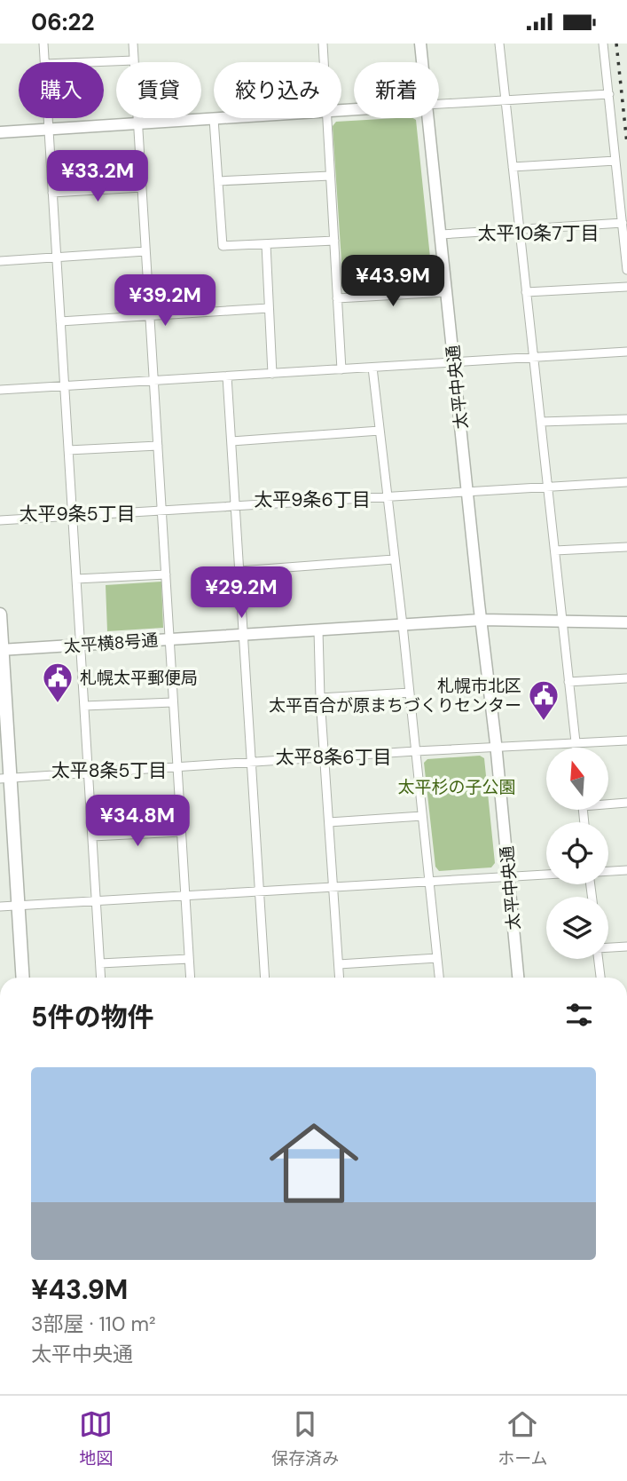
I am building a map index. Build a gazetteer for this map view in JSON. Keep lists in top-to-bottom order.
{
  "streets": {
    "street": ["太平中央通", "太平横8号通"]
  },
  "crossings": [
    ["太平中央通", "太平横8号通"]
  ],
  "districts": [
    "太平10条7丁目",
    "太平9条6丁目",
    "太平9条5丁目",
    "太平8条6丁目",
    "太平8条5丁目"
  ],
  "parks": ["太平杉の子公園"],
  "places": {
    "public building": ["札幌太平郵便局", "札幌市北区 太平百合が原まちづくりセンター"]
  },
  "north": "top",
  "page": {
    "status": "06:22",
    "chip": [
      "購入",
      "賃貸",
      "絞り込み",
      "新着"
    ],
    "price": [
      "¥33.2M",
      "¥43.9M",
      "¥39.2M",
      "¥29.2M",
      "¥34.8M"
    ],
    "heading": "5件の物件",
    "list": [
      {
        "name": "¥43.9M",
        "note": "3部屋 · 110 m² · 太平中央通"
      }
    ],
    "tabs": ["地図", "保存済み", "ホーム"]
  }
}
